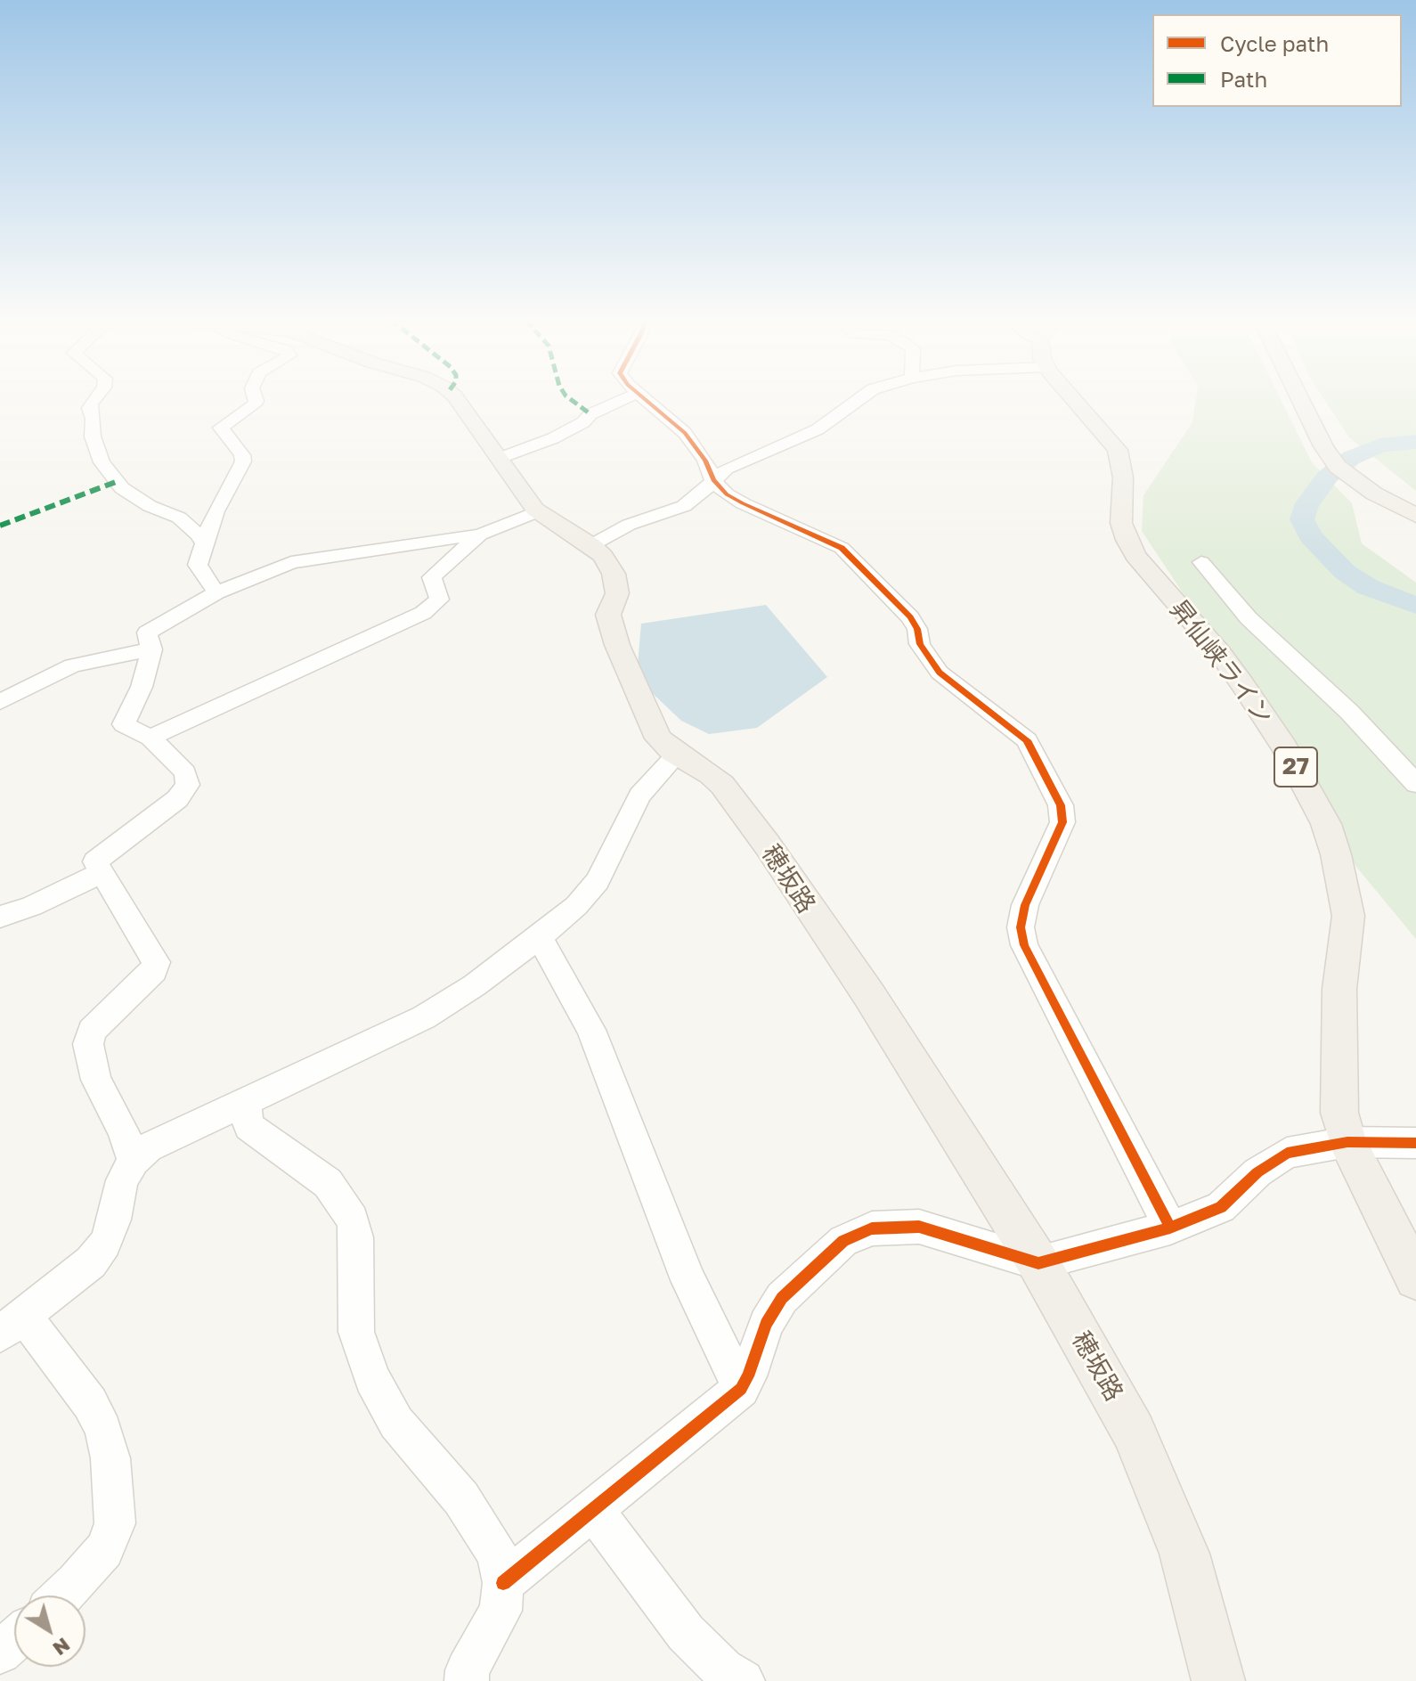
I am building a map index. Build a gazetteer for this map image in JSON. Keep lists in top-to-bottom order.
{
  "streets": {
    "main road": ["昇仙峡ライン", "27", "穂坂路"]
  },
  "legend": ["Cycle path", "Path"],
  "north": "bottom right"
}
